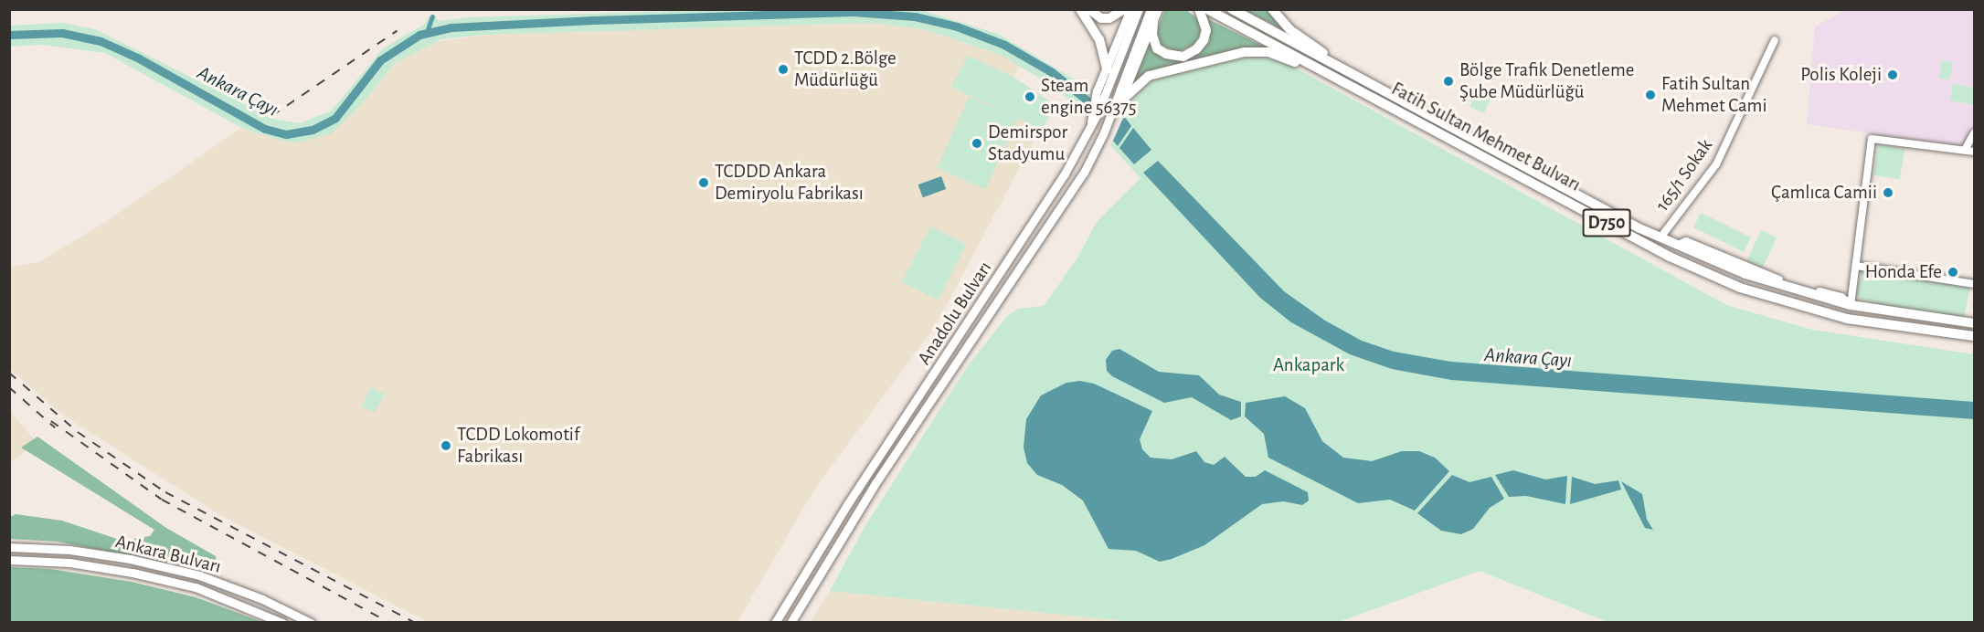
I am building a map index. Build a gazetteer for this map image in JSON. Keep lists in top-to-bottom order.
{
  "streets": {
    "highway": ["Fatih Sultan Mehmet Bulvarı", "D750"],
    "main road": ["Anadolu Bulvarı", "Ankara Bulvarı"],
    "street": ["165/1 Sokak"]
  },
  "crossings": [
    ["Fatih Sultan Mehmet Bulvarı", "165/1 Sokak"]
  ],
  "water": ["Ankara Çayı"],
  "parks": ["Ankapark"],
  "places": [
    "TCDD 2.Bölge Müdürlüğü",
    "Polis Koleji",
    "Bölge Trafik Denetleme Şube Müdürlüğü",
    "Fatih Sultan Mehmet Cami",
    "Steam engine 56375",
    "Demirspor Stadyumu",
    "TCDDD Ankara Demiryolu Fabrikası",
    "Çamlıca Camii",
    "Honda Efe",
    "TCDD Lokomotif Fabrikası"
  ]
}
